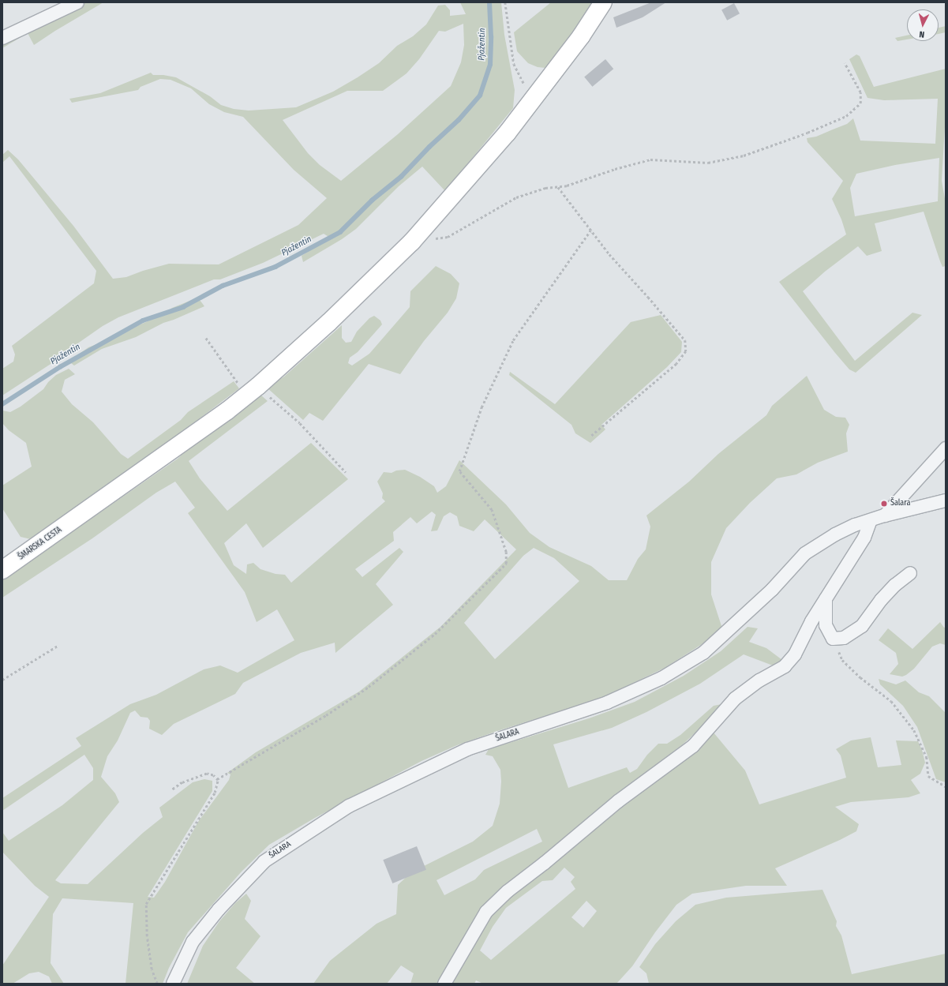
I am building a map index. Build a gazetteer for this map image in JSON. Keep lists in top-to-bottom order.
{
  "streets": {
    "main road": ["ŠMARSKA CESTA"],
    "street": ["ŠALARA"]
  },
  "water": ["Pjažentin"],
  "places": ["Šalara"],
  "north": "bottom"
}
